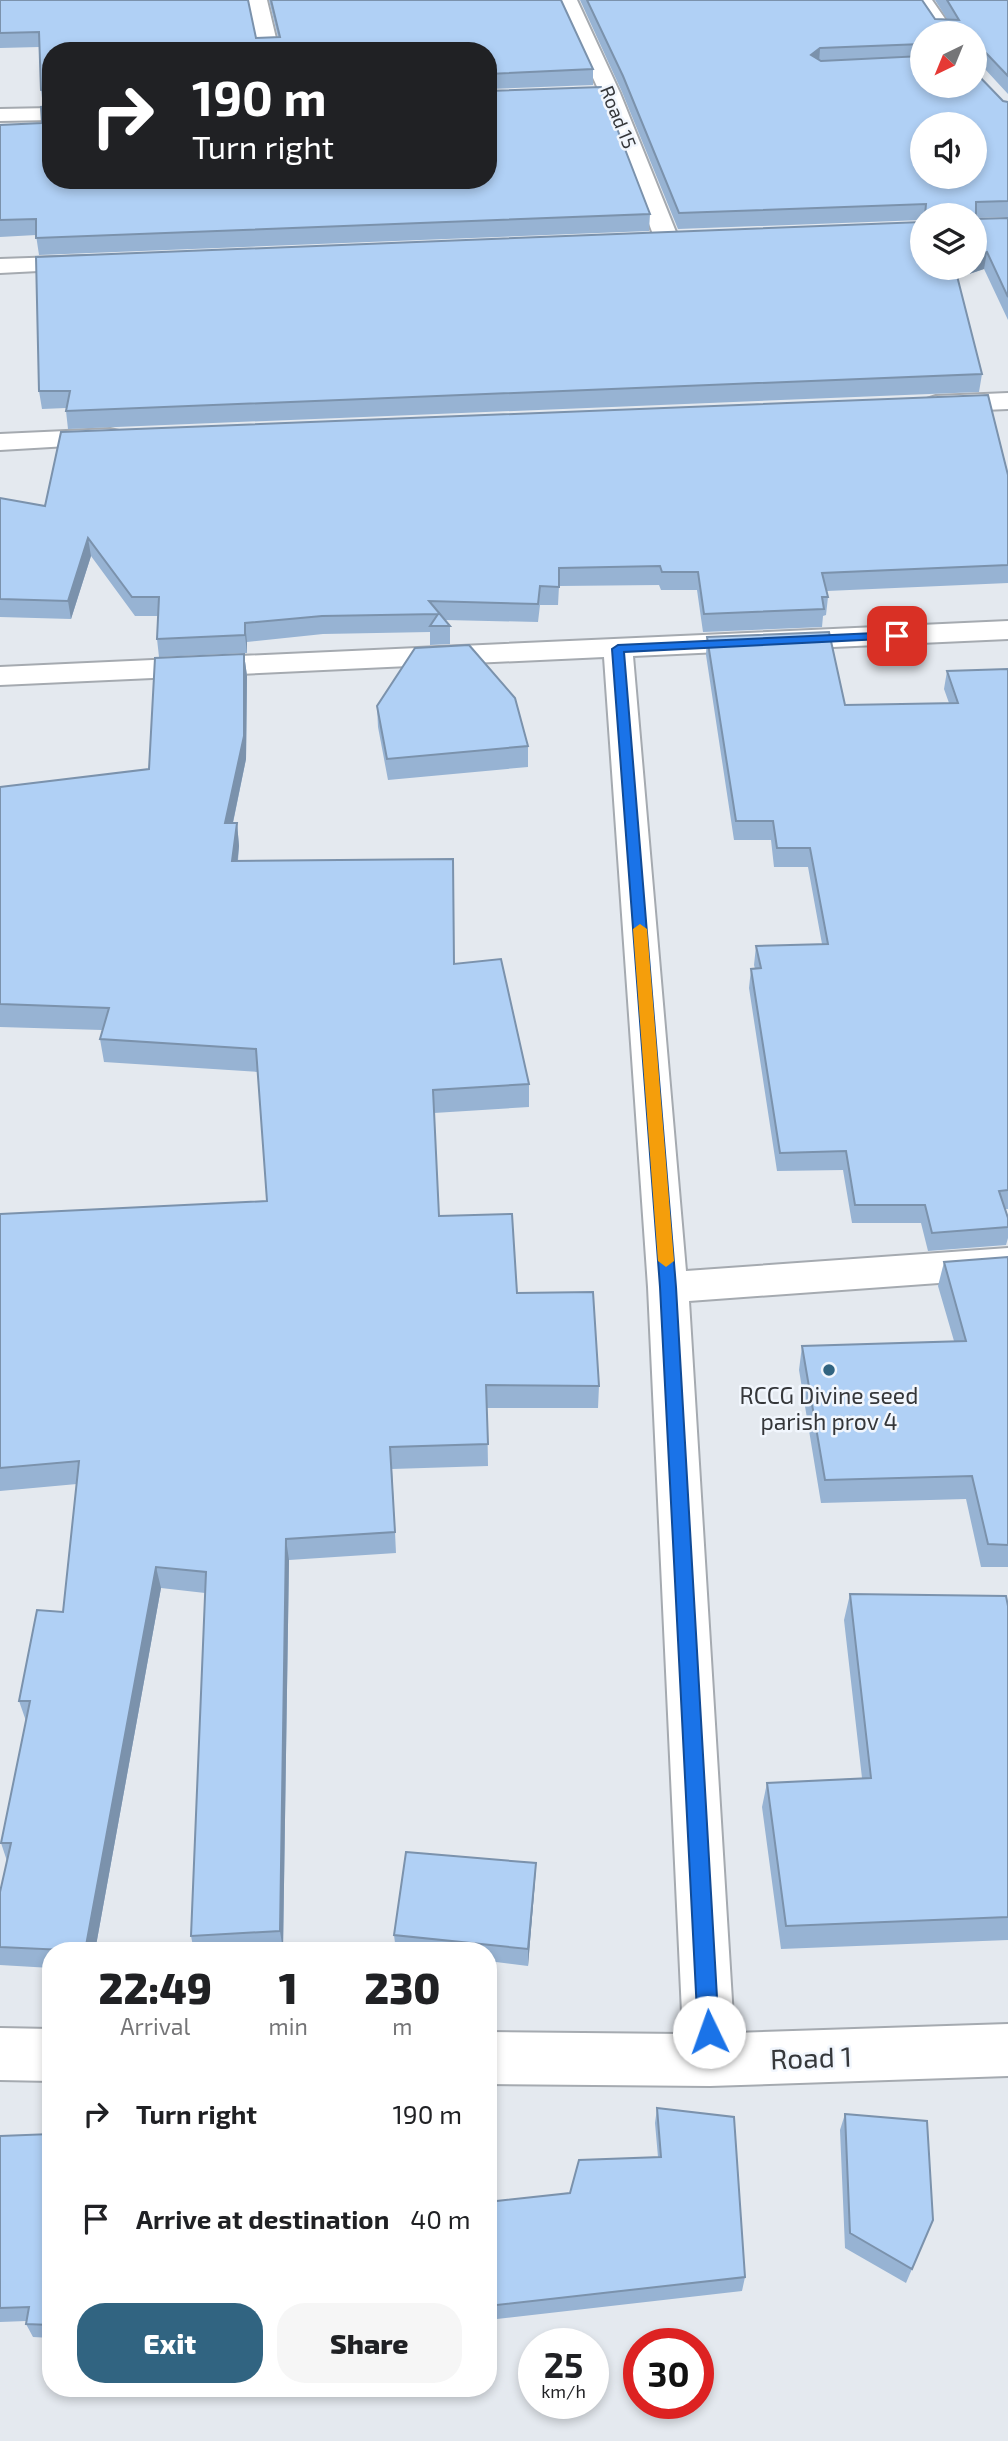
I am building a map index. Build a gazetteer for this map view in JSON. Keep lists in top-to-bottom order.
{
  "streets": {
    "street": ["Road 15", "Road 1"]
  },
  "places": ["RCCG Divine seed parish prov 4"],
  "north": "bottom left",
  "page": {
    "turn": ["190 m", "Turn right"],
    "eta": [
      "22:49",
      "Arrival",
      "1",
      "min",
      "230",
      "m"
    ],
    "list": [
      {
        "name": "Turn right",
        "value": "190 m"
      },
      {
        "name": "Arrive at destination",
        "value": "40 m"
      }
    ],
    "buttons": ["Exit", "Share"],
    "speed": "25 km/h",
    "limit": "30"
  }
}
